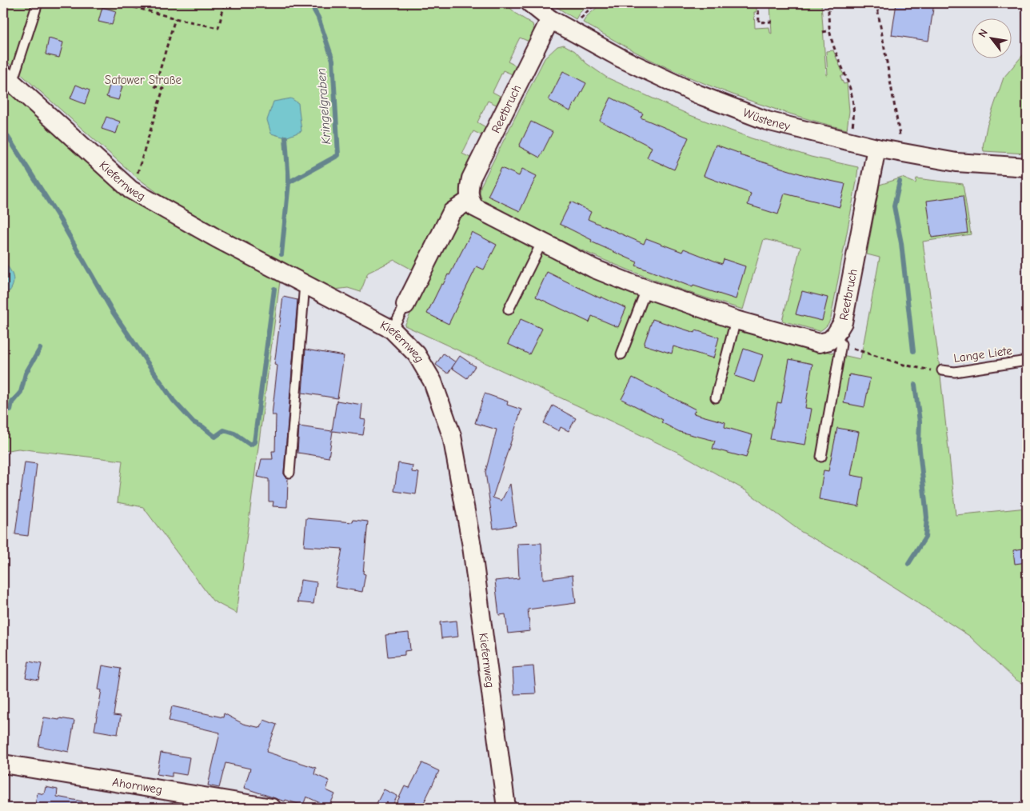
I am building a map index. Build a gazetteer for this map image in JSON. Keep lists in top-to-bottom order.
{
  "streets": {
    "street": [
      "Reetbruch",
      "Wüsteney",
      "Kiefernweg",
      "Ahornweg"
    ],
    "lane": ["Lange Liete"]
  },
  "crossings": [
    ["Reetbruch", "Wüsteney"]
  ],
  "water": ["Kringelgraben"],
  "parks": ["Satower Straße"],
  "north": "top left"
}
